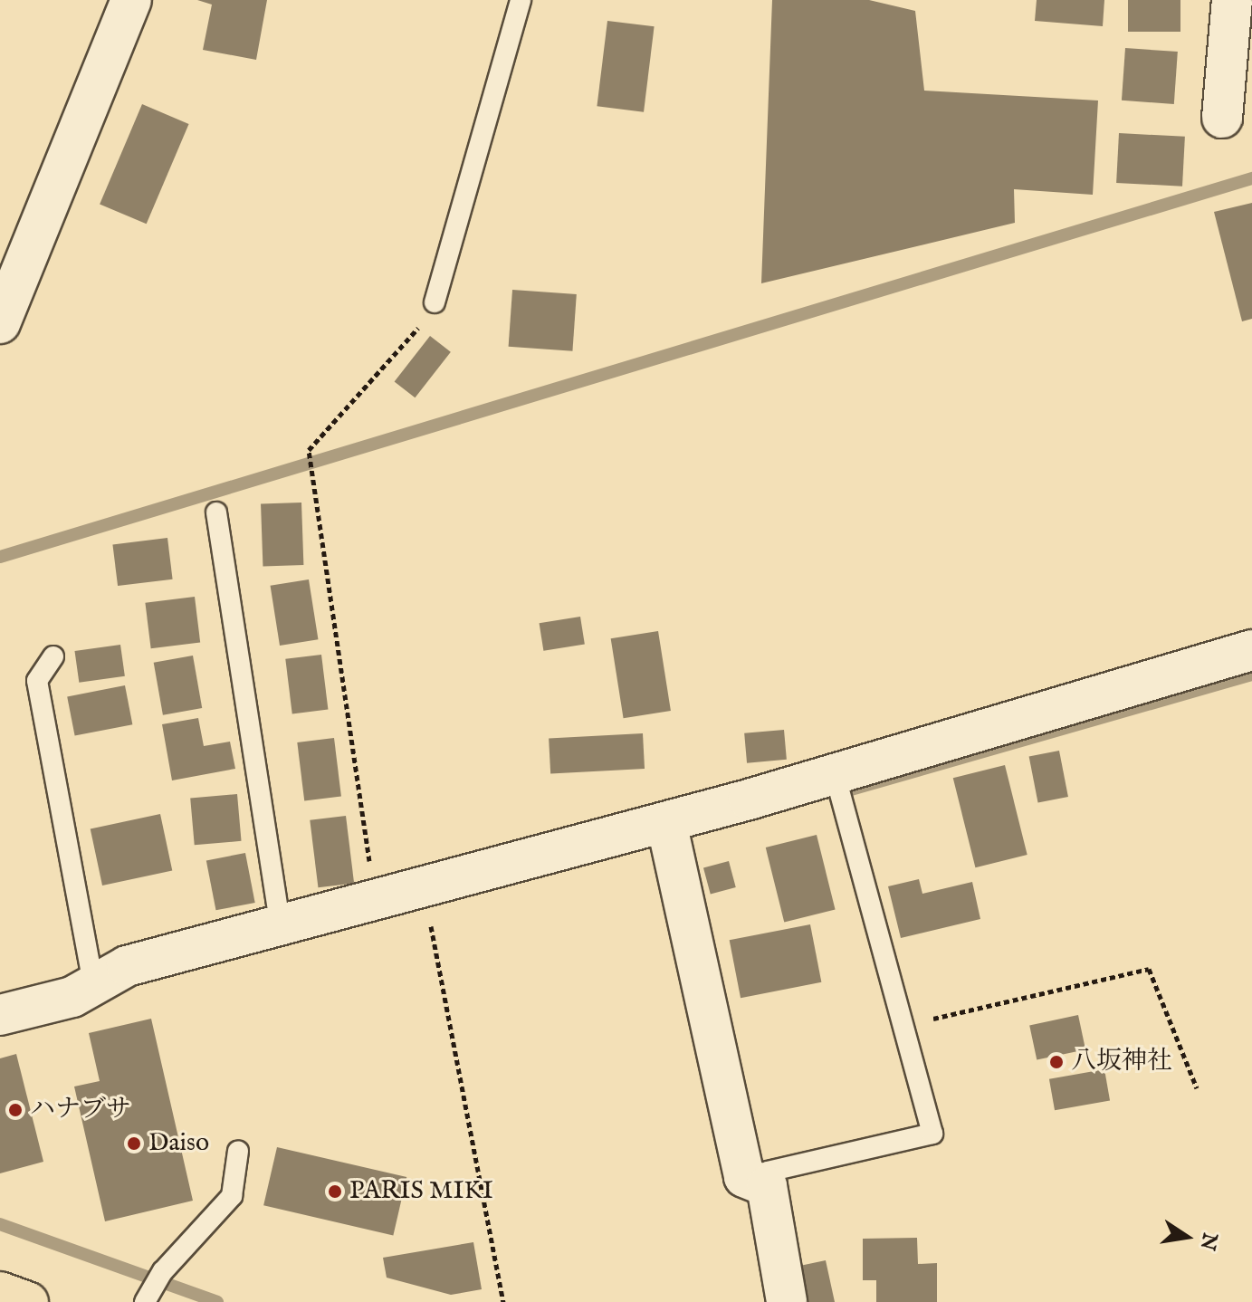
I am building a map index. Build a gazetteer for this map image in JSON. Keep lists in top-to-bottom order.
{
  "places": [
    "八坂神社",
    "ハナブサ",
    "Daiso",
    "PARIS MIKI"
  ],
  "north": "right"
}
